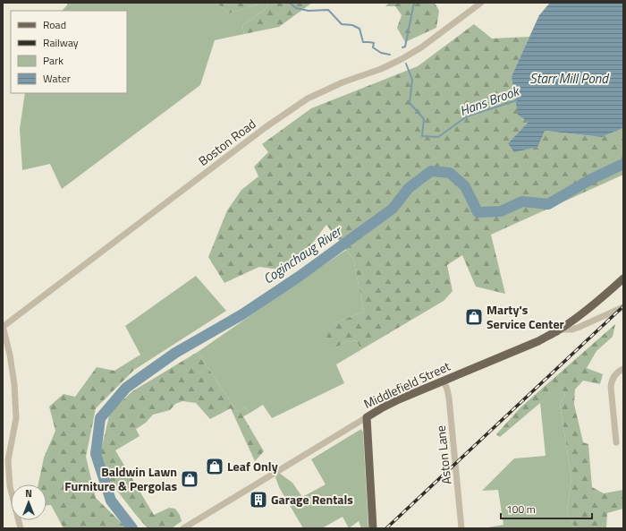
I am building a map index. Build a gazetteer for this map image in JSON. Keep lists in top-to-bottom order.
{
  "streets": {
    "main road": ["Middlefield Street"],
    "street": ["Boston Road", "Aston Lane"]
  },
  "crossings": [
    ["Middlefield Street", "Aston Lane"]
  ],
  "water": ["Starr Mill Pond", "Hans Brook", "Coginchaug River"],
  "places": {
    "shop": ["Marty's Service Center", "Leaf Only", "Baldwin Lawn Furniture & Pergolas"],
    "building": ["Garage Rentals"]
  },
  "legend": [
    "Road",
    "Railway",
    "Park",
    "Water"
  ],
  "scale_bar": "100 m",
  "north": "top"
}
